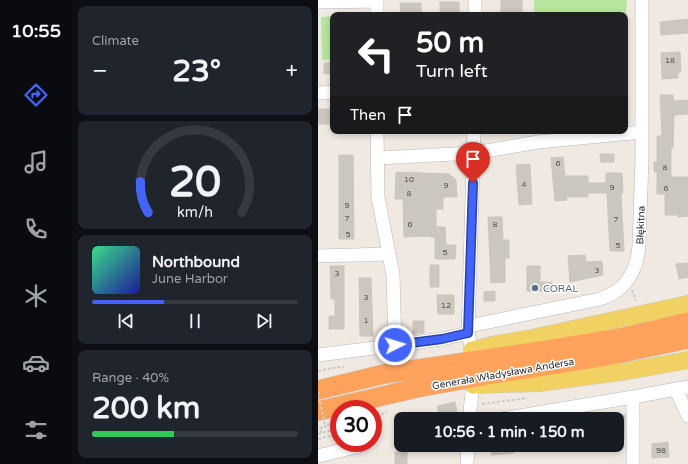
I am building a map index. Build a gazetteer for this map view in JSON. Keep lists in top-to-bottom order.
{
  "streets": {
    "highway": ["Generała Władysława Andersa"],
    "street": ["Błękitna"]
  },
  "places": ["CORAL"],
  "house_numbers": [
    "18",
    "6",
    "8",
    "10",
    "4",
    "9",
    "9",
    "6",
    "8",
    "9",
    "7",
    "7",
    "6",
    "8",
    "5",
    "5",
    "5",
    "3",
    "3",
    "3",
    "12",
    "1",
    "98"
  ],
  "page": {
    "tabs": "10:55",
    "tile": [
      "Climate",
      ["Range · 40%", "200 km"]
    ],
    "turn": ["50 m", "Turn left"],
    "heat": ["−", "23°", "+"],
    "then": "Then",
    "song": ["Northbound", "June Harbor"],
    "limit": "30",
    "trip": "10:56 · 1 min · 150 m",
    "gauge": ["20", "km/h"]
  }
}
